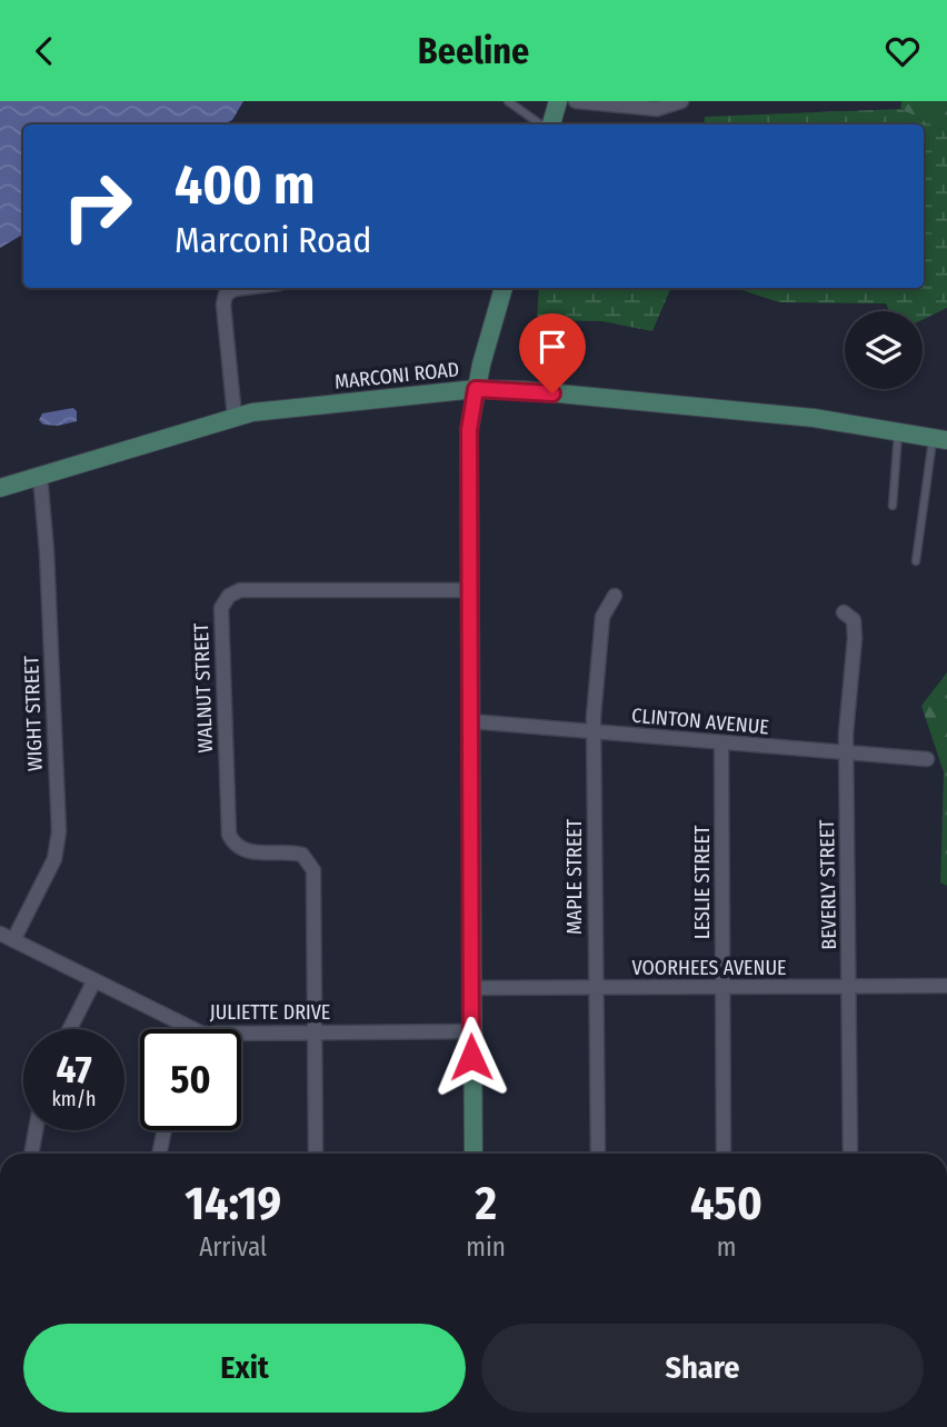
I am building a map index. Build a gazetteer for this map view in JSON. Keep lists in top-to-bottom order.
{
  "streets": {
    "street": [
      "MARCONI ROAD",
      "WALNUT STREET",
      "WIGHT STREET",
      "CLINTON AVENUE",
      "MAPLE STREET",
      "LESLIE STREET",
      "BEVERLY STREET",
      "VOORHEES AVENUE",
      "JULIETTE DRIVE"
    ]
  },
  "crossings": [
    ["MARCONI ROAD", "WIGHT STREET"],
    ["WALNUT STREET", "JULIETTE DRIVE"],
    ["WIGHT STREET", "JULIETTE DRIVE"],
    ["CLINTON AVENUE", "MAPLE STREET"],
    ["CLINTON AVENUE", "LESLIE STREET"],
    ["CLINTON AVENUE", "BEVERLY STREET"],
    ["MAPLE STREET", "VOORHEES AVENUE"],
    ["LESLIE STREET", "VOORHEES AVENUE"],
    ["BEVERLY STREET", "VOORHEES AVENUE"]
  ],
  "page": {
    "header": "Beeline",
    "turn": ["400 m", "Marconi Road"],
    "speed": "47 km/h",
    "limit": "50",
    "eta": [
      "14:19",
      "Arrival",
      "2",
      "min",
      "450",
      "m"
    ],
    "buttons": ["Exit", "Share"]
  }
}
